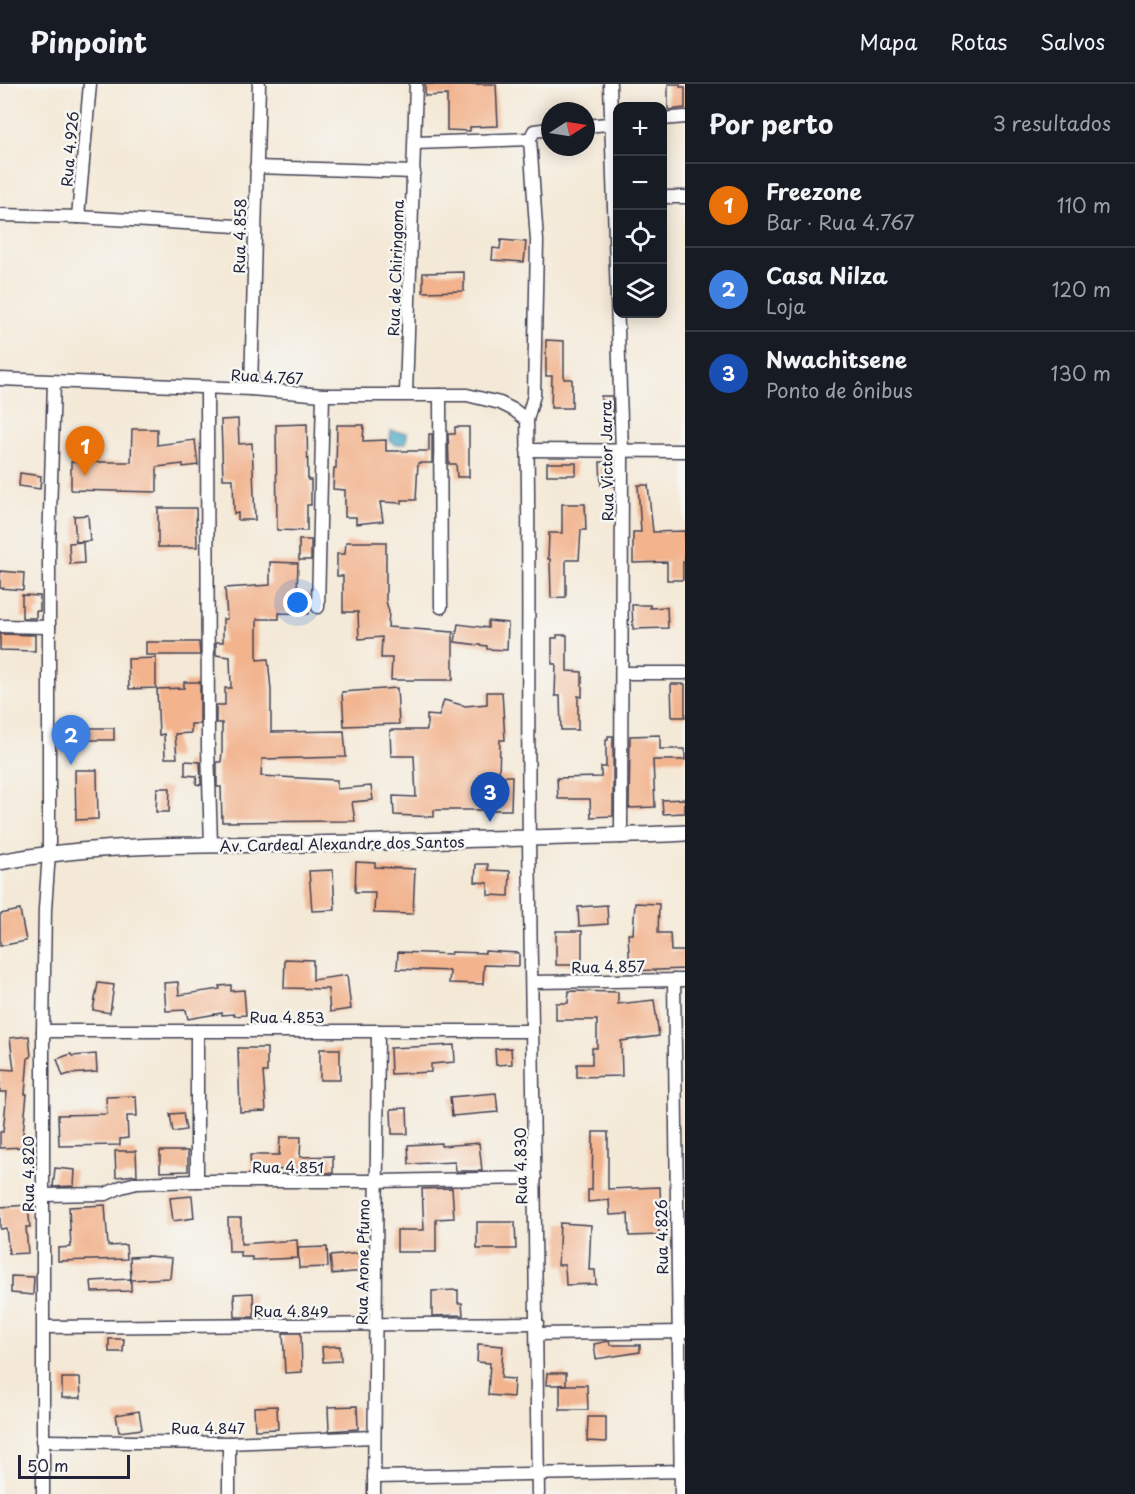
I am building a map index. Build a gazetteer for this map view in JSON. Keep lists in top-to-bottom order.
{
  "streets": {
    "street": [
      "Rua 4.926",
      "Rua 4.858",
      "Rua de Chiringoma",
      "Rua 4.767",
      "Rua Victor Jarra",
      "Av. Cardeal Alexandre dos Santos",
      "Rua 4.857",
      "Rua 4.853",
      "Rua 4.851",
      "Rua 4.830",
      "Rua 4.820",
      "Rua 4.826",
      "Rua Arone Pfumo",
      "Rua 4.849",
      "Rua 4.847"
    ]
  },
  "crossings": [
    ["Rua 4.858", "Rua 4.767"],
    ["Rua de Chiringoma", "Rua 4.767"],
    ["Rua 4.767", "Rua 4.830"],
    ["Rua 4.767", "Rua 4.820"],
    ["Rua Victor Jarra", "Av. Cardeal Alexandre dos Santos"],
    ["Av. Cardeal Alexandre dos Santos", "Rua 4.830"],
    ["Av. Cardeal Alexandre dos Santos", "Rua 4.820"],
    ["Rua 4.857", "Rua 4.830"],
    ["Rua 4.857", "Rua 4.826"],
    ["Rua 4.853", "Rua 4.830"],
    ["Rua 4.853", "Rua 4.820"],
    ["Rua 4.853", "Rua Arone Pfumo"],
    ["Rua 4.851", "Rua 4.830"],
    ["Rua 4.851", "Rua 4.820"],
    ["Rua 4.851", "Rua Arone Pfumo"],
    ["Rua 4.830", "Rua 4.849"],
    ["Rua 4.820", "Rua 4.849"],
    ["Rua 4.820", "Rua 4.847"],
    ["Rua 4.826", "Rua 4.849"],
    ["Rua Arone Pfumo", "Rua 4.849"],
    ["Rua Arone Pfumo", "Rua 4.847"]
  ],
  "scale_bar": "50 m",
  "north": "right",
  "page": {
    "header": "Pinpoint",
    "nav": ["Mapa", "Rotas", "Salvos"],
    "heading": ["Por perto", "3 resultados"],
    "map_buttons": ["+", "−"],
    "list": [
      {
        "mark": "1",
        "name": "Freezone",
        "note": "Bar · Rua 4.767",
        "value": "110 m"
      },
      {
        "mark": "2",
        "name": "Casa Nilza",
        "note": "Loja",
        "value": "120 m"
      },
      {
        "mark": "3",
        "name": "Nwachitsene",
        "note": "Ponto de ônibus",
        "value": "130 m"
      }
    ],
    "pins": ["1", "2", "3"],
    "scale": "50 m"
  }
}
